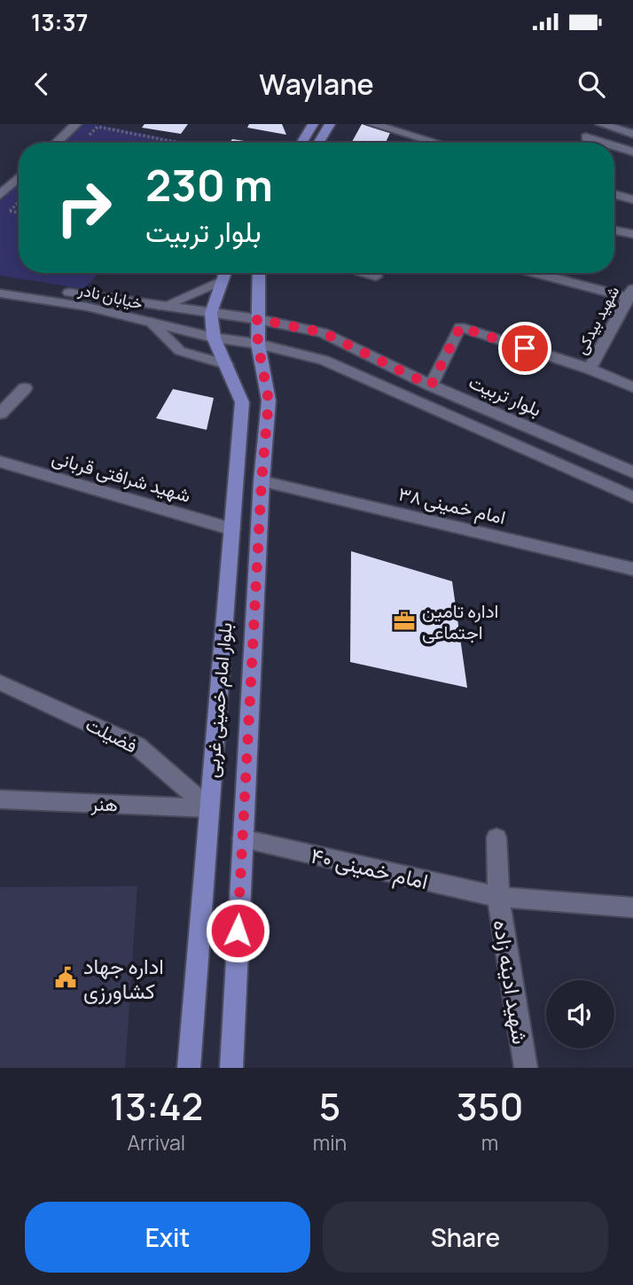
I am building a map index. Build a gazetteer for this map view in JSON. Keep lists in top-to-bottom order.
{
  "streets": {
    "main road": ["بلوار امام خمینی غربی"],
    "street": [
      "خیابان نادر",
      "شهید بیدکی",
      "بلوار تربیت",
      "شهید شرافتی قربانی",
      "۳۸ امام خمینی",
      "فضیلت",
      "هنر",
      "امام خمینی ۴۰",
      "شهید ادینه زاده"
    ]
  },
  "crossings": [
    ["خیابان نادر", "بلوار تربیت"],
    ["خیابان نادر", "بلوار امام خمینی غربی"],
    ["شهید بیدکی", "بلوار تربیت"],
    ["بلوار تربیت", "بلوار امام خمینی غربی"],
    ["شهید شرافتی قربانی", "بلوار امام خمینی غربی"],
    ["۳۸ امام خمینی", "بلوار امام خمینی غربی"],
    ["بلوار امام خمینی غربی", "فضیلت"],
    ["بلوار امام خمینی غربی", "هنر"],
    ["بلوار امام خمینی غربی", "امام خمینی ۴۰"],
    ["فضیلت", "هنر"],
    ["امام خمینی ۴۰", "شهید ادینه زاده"]
  ],
  "places": {
    "office": ["اداره تامین اجتماعی"],
    "public building": ["اداره جهاد کشاورزی"]
  },
  "page": {
    "status": "13:37",
    "header": "Waylane",
    "turn": ["230 m", "بلوار تربیت"],
    "eta": [
      "13:42",
      "Arrival",
      "5",
      "min",
      "350",
      "m"
    ],
    "buttons": ["Exit", "Share"]
  }
}
